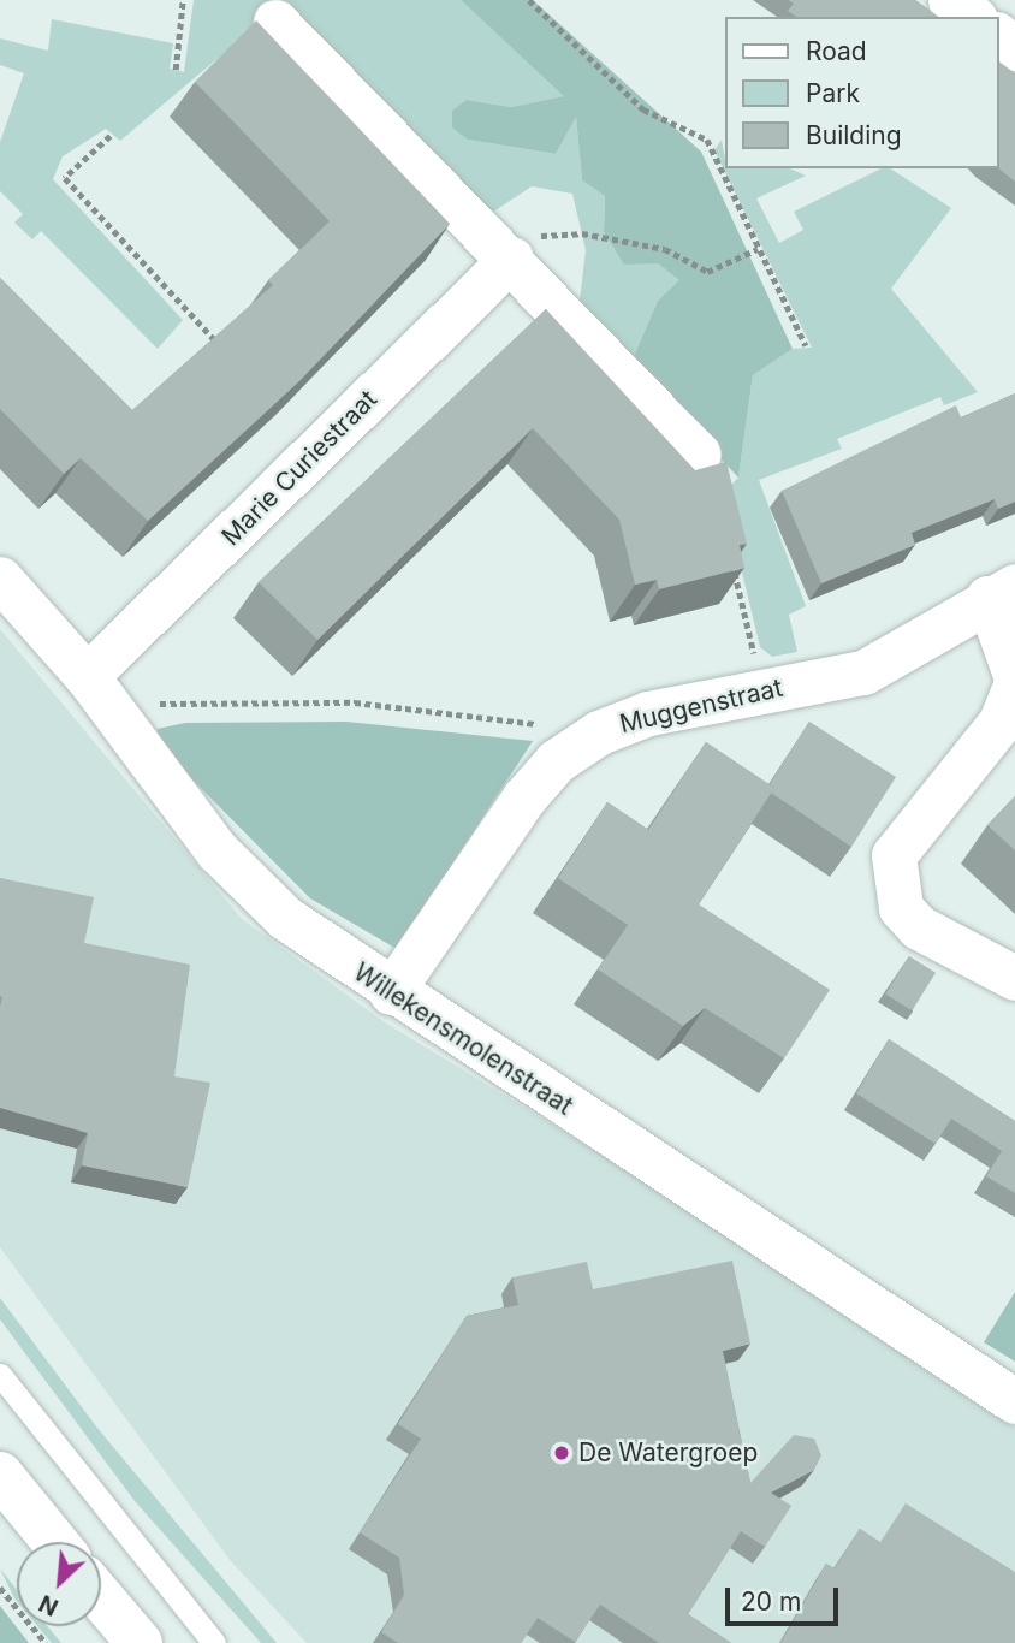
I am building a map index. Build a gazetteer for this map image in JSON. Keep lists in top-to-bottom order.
{
  "streets": {
    "street": ["Marie Curiestraat", "Muggenstraat", "Willekensmolenstraat"]
  },
  "crossings": [
    ["Marie Curiestraat", "Willekensmolenstraat"],
    ["Muggenstraat", "Willekensmolenstraat"]
  ],
  "places": ["De Watergroep"],
  "legend": ["Road", "Park", "Building"],
  "scale_bar": "20 m",
  "north": "bottom left"
}
